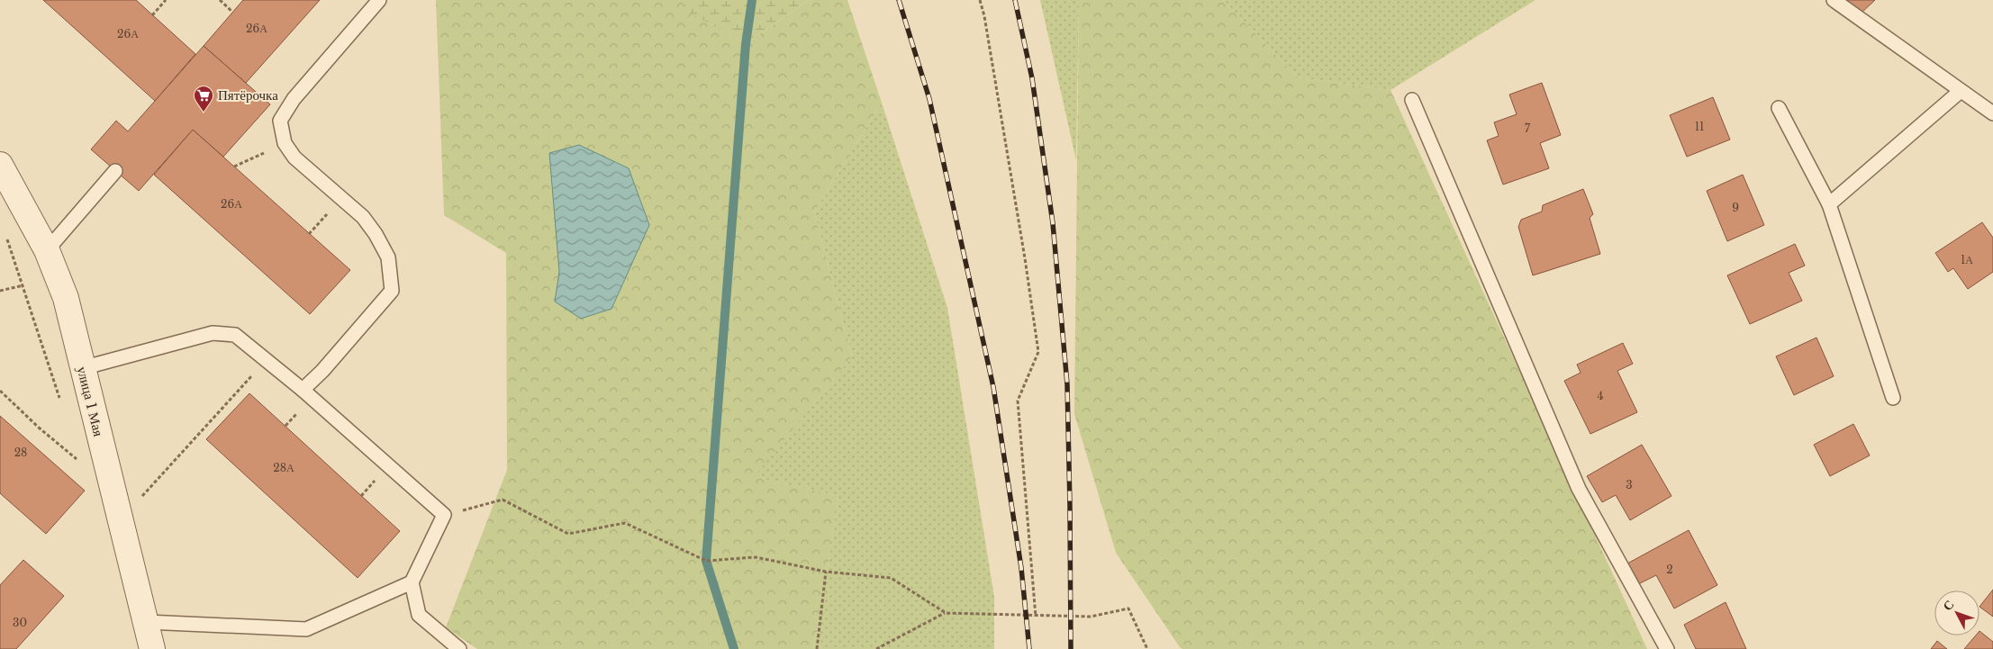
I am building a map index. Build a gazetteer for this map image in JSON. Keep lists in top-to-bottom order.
{
  "streets": {
    "street": ["улица 1 Мая"]
  },
  "places": {
    "supermarket": ["Пятёрочка"]
  },
  "house_numbers": [
    "26А",
    "26А",
    "11",
    "7",
    "26А",
    "9",
    "1А",
    "4",
    "28",
    "28А",
    "3",
    "2",
    "30"
  ],
  "north": "top left"
}
